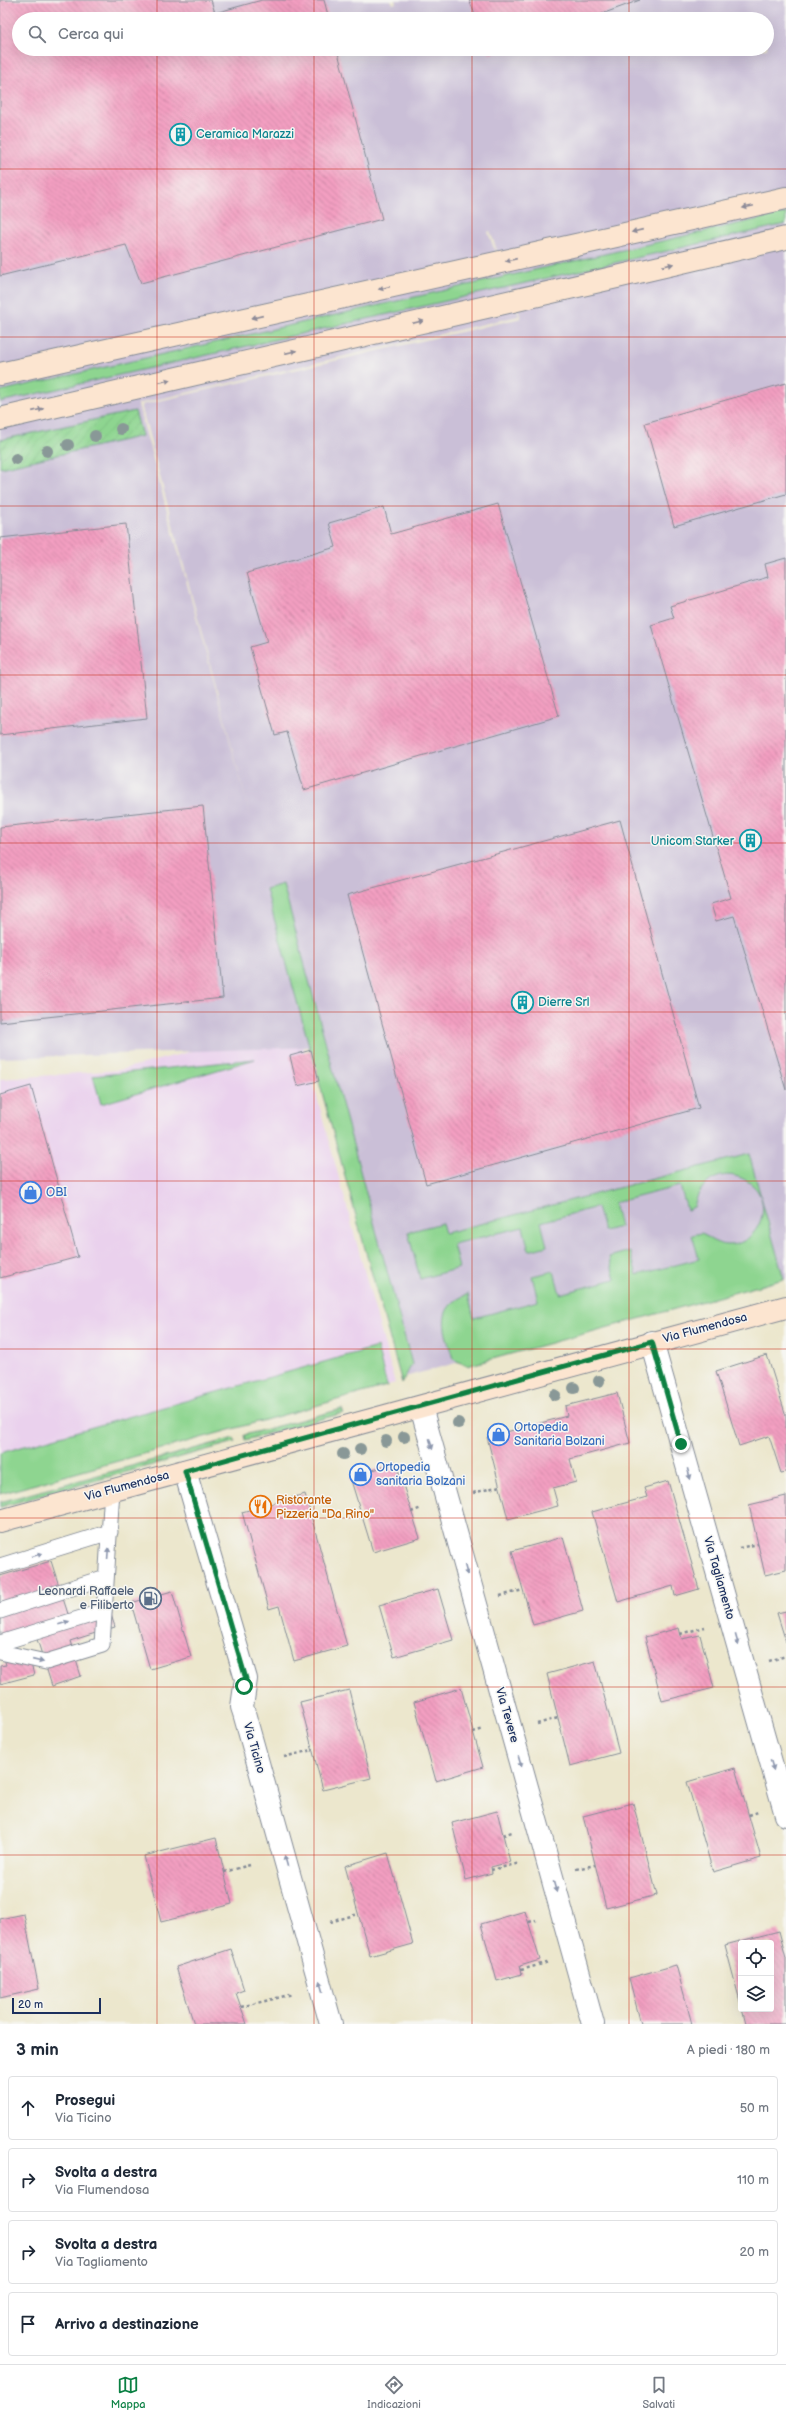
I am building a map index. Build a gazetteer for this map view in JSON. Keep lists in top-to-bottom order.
{
  "streets": {
    "street": [
      "Via Flumendosa",
      "Via Tagliamento",
      "Via Tevere",
      "Via Ticino"
    ]
  },
  "crossings": [
    ["Via Flumendosa", "Via Tagliamento"],
    ["Via Flumendosa", "Via Tevere"],
    ["Via Flumendosa", "Via Ticino"]
  ],
  "one_way": ["Via Tagliamento", "Via Tevere", "Via Ticino"],
  "places": {
    "building": ["Ceramica Marazzi", "Unicom Starker", "Dierre Srl"],
    "shop": ["OBI", "Ortopedia Sanitaria Bolzani", "Ortopedia sanitaria Bolzani"],
    "restaurant": ["Ristorante Pizzeria \"Da Rino\""],
    "fuel station": ["Leonardi Raffaele e Filiberto"]
  },
  "scale_bar": "20 m",
  "page": {
    "search": "Cerca qui",
    "scale": "20 m",
    "heading": ["3 min", "A piedi · 180 m"],
    "list": [
      ["Prosegui", "Via Ticino", "50 m"],
      ["Svolta a destra", "Via Flumendosa", "110 m"],
      ["Svolta a destra", "Via Tagliamento", "20 m"],
      "Arrivo a destinazione"
    ],
    "nav": ["Mappa", "Indicazioni", "Salvati"]
  }
}
